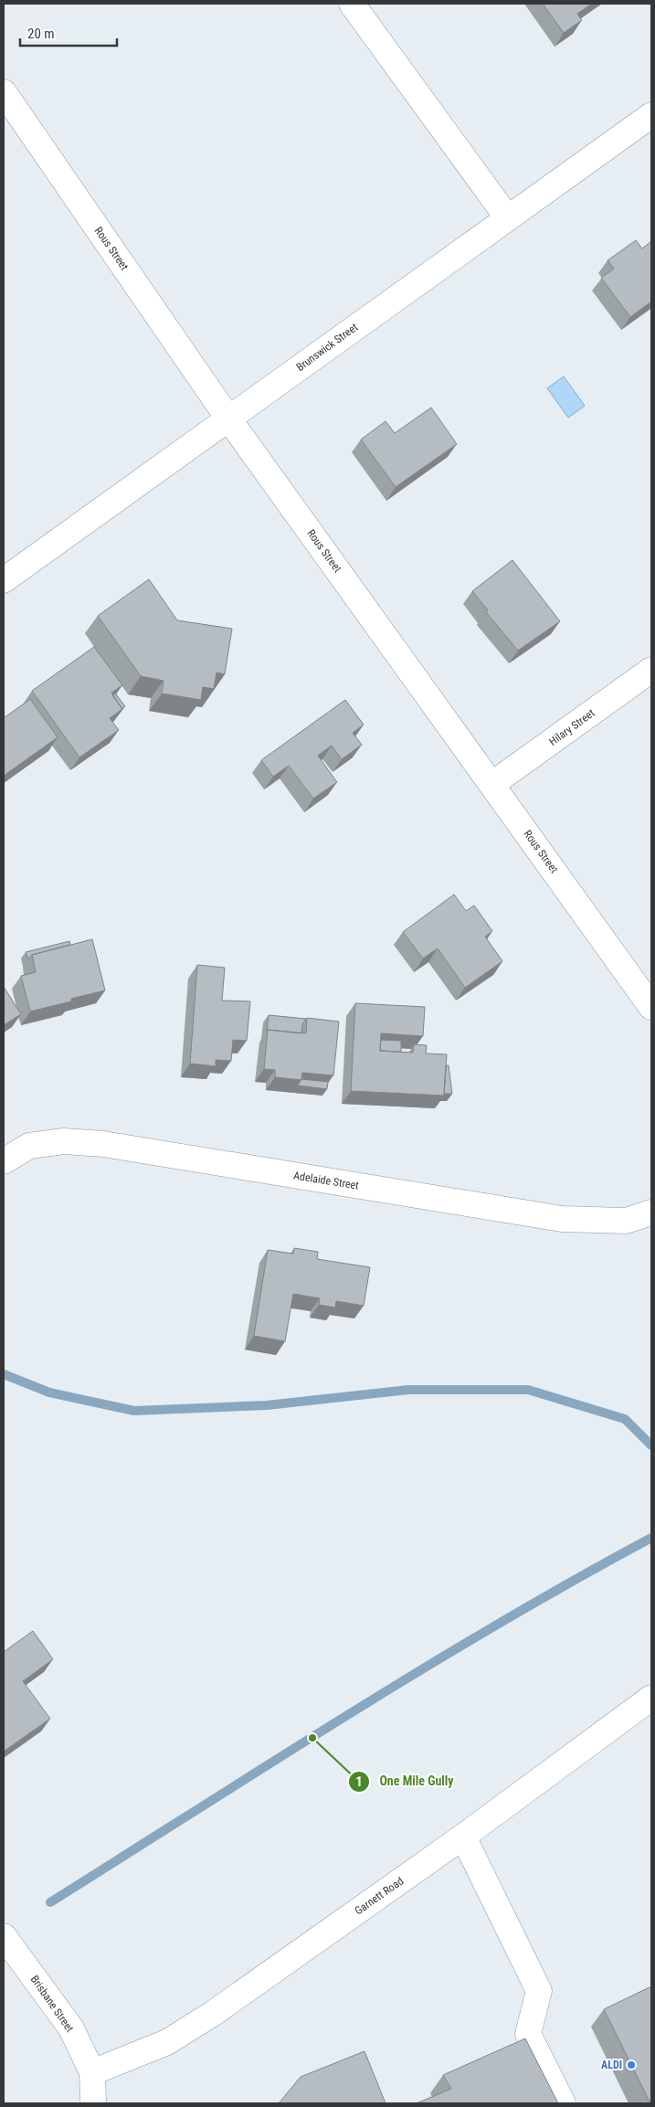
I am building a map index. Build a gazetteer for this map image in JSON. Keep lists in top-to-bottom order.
{
  "streets": {
    "street": [
      "Rous Street",
      "Brunswick Street",
      "Hilary Street",
      "Adelaide Street",
      "Garnett Road",
      "Brisbane Street"
    ]
  },
  "crossings": [
    ["Rous Street", "Brunswick Street"],
    ["Rous Street", "Hilary Street"],
    ["Garnett Road", "Brisbane Street"]
  ],
  "places": ["One Mile Gully", "ALDI"],
  "scale_bar": "20 m"
}
